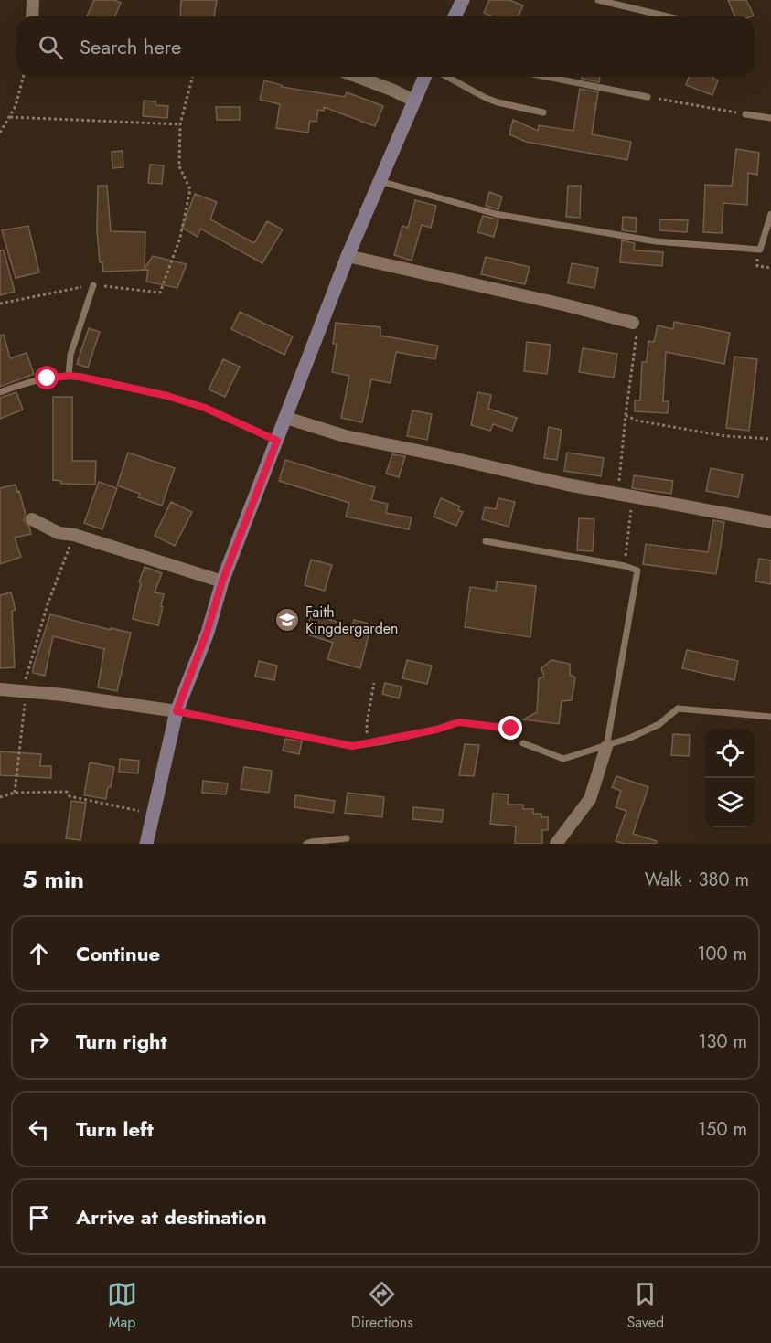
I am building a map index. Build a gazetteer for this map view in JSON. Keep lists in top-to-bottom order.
{
  "places": {
    "school or university": ["Faith Kingdergarden"]
  },
  "page": {
    "search": "Search here",
    "heading": ["5 min", "Walk · 380 m"],
    "list": [
      ["Continue", "100 m"],
      ["Turn right", "130 m"],
      ["Turn left", "150 m"],
      "Arrive at destination"
    ],
    "nav": ["Map", "Directions", "Saved"]
  }
}
